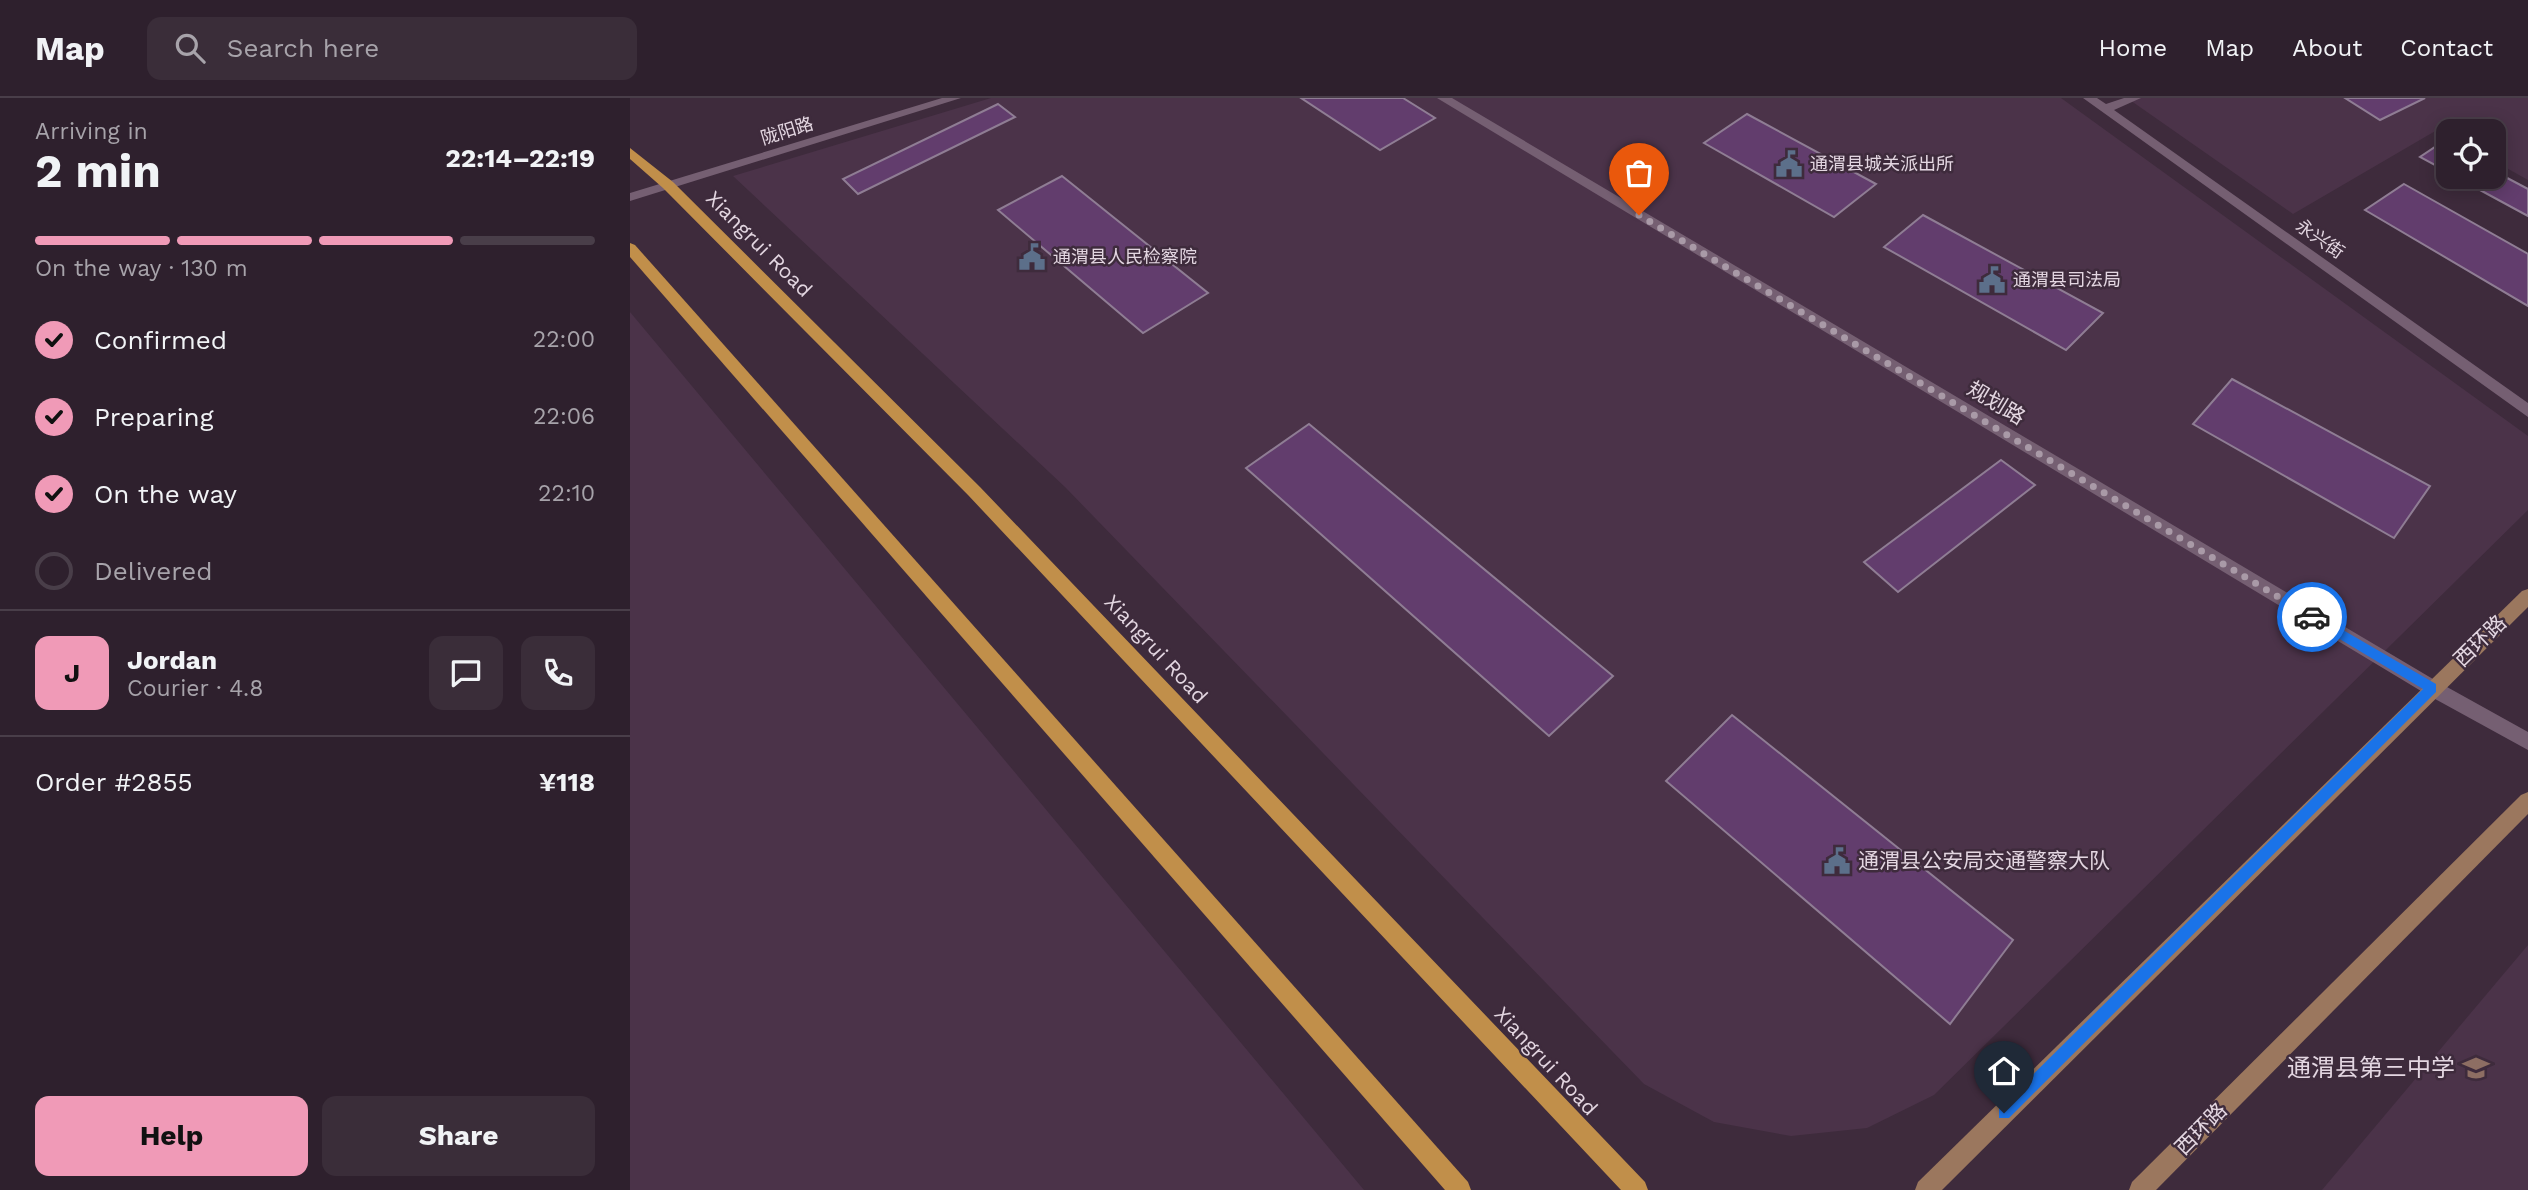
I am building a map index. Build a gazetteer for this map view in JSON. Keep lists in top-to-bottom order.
{
  "streets": {
    "main road": ["Xiangrui Road"],
    "street": [
      "陇阳路",
      "永兴街",
      "规划路",
      "西环路"
    ]
  },
  "crossings": [
    ["陇阳路", "Xiangrui Road"],
    ["规划路", "西环路"]
  ],
  "places": {
    "public building": [
      "通渭县城关派出所",
      "通渭县人民检察院",
      "通渭县司法局",
      "通渭县公安局交通警察大队"
    ],
    "school or university": ["通渭县第三中学"]
  },
  "page": {
    "header": "Map",
    "search": "Search here",
    "nav": [
      "Home",
      "Map",
      "About",
      "Contact"
    ],
    "heading": ["2 min", "Arriving in", "22:14–22:19"],
    "panel": [
      "Jordan",
      "Courier · 4.8",
      "Order #2855",
      "¥118"
    ],
    "bar": "On the way · 130 m",
    "list": [
      ["Confirmed", "22:00"],
      ["Preparing", "22:06"],
      ["On the way", "22:10"],
      "Delivered"
    ],
    "round": "J",
    "buttons": ["Help", "Share"]
  }
}
